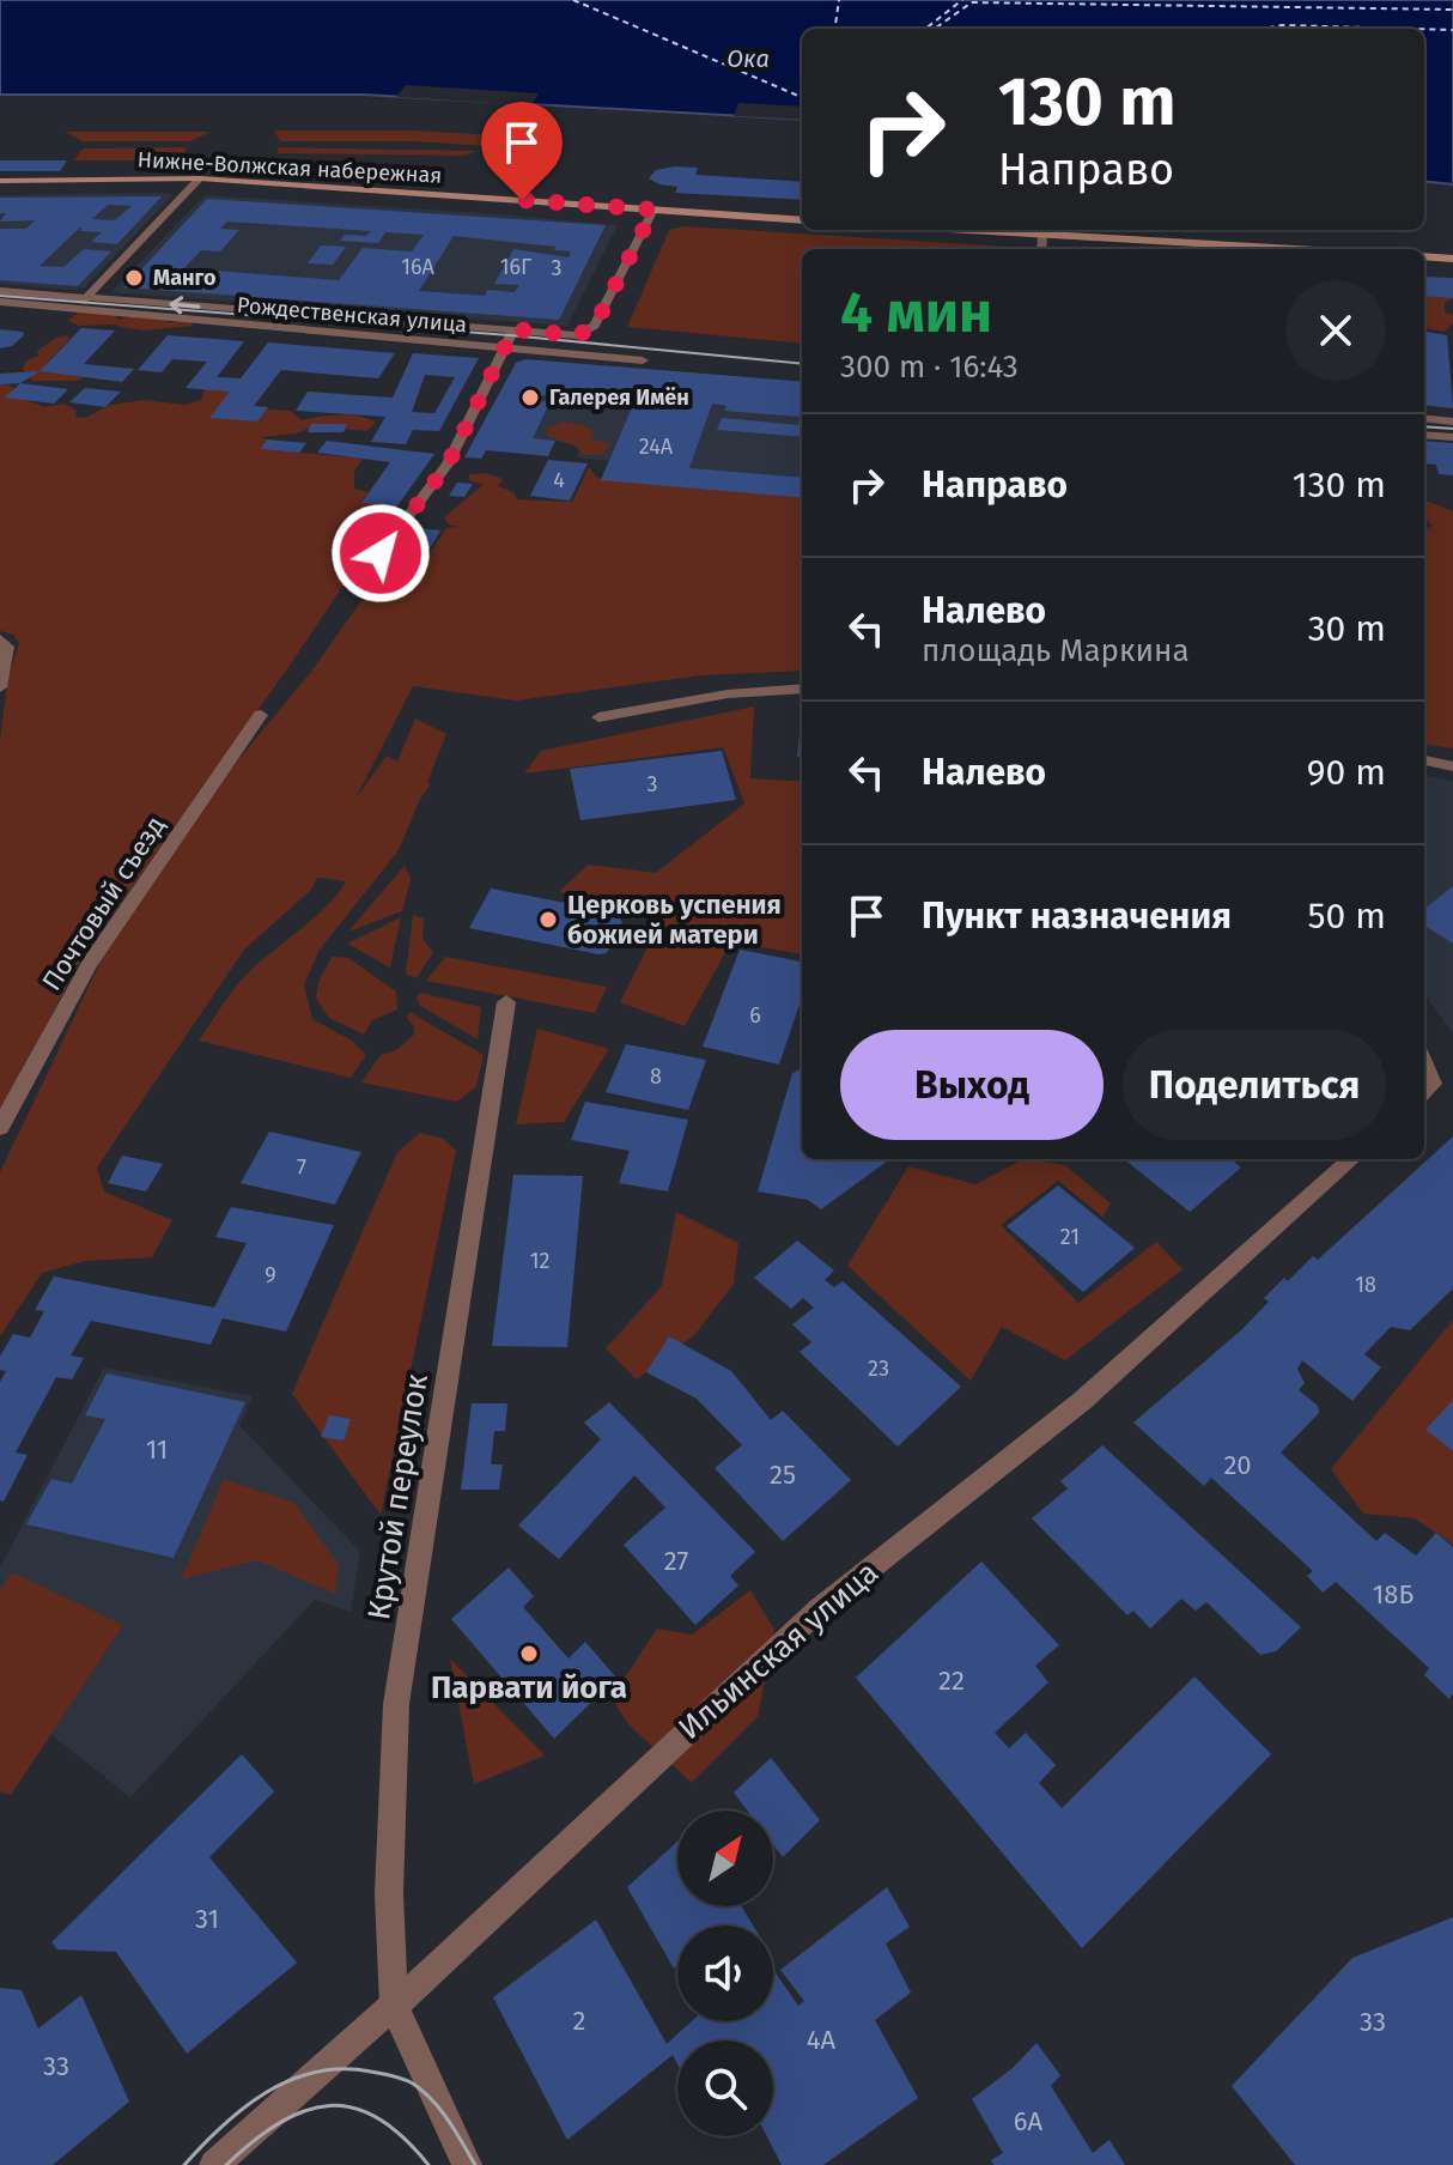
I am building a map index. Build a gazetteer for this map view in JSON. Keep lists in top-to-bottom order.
{
  "streets": {
    "main road": ["Нижне-Волжская набережная"],
    "street": [
      "Рождественская улица",
      "Почтовый съезд",
      "Крутой переулок",
      "Ильинская улица"
    ]
  },
  "crossings": [
    ["Нижне-Волжская набережная", "Рождественская улица"],
    ["Крутой переулок", "Ильинская улица"]
  ],
  "water": ["Ока"],
  "places": [
    "Манго",
    "Галерея Имён",
    "Церковь успения божией матери",
    "Парвати йога"
  ],
  "house_numbers": [
    "16А",
    "16Г",
    "3",
    "24А",
    "4",
    "3",
    "6",
    "8",
    "7",
    "21",
    "12",
    "9",
    "18",
    "23",
    "11",
    "20",
    "25",
    "27",
    "18Б",
    "22",
    "31",
    "2",
    "33",
    "4А",
    "33",
    "6А"
  ],
  "north": "top right",
  "page": {
    "turn": ["130 m", "Направо"],
    "heading": ["4 мин", "300 m · 16:43"],
    "list": [
      {
        "name": "Направо",
        "value": "130 m"
      },
      {
        "name": "Налево",
        "note": "площадь Маркина",
        "value": "30 m"
      },
      {
        "name": "Налево",
        "value": "90 m"
      },
      {
        "name": "Пункт назначения",
        "value": "50 m"
      }
    ],
    "buttons": ["Выход", "Поделиться"]
  }
}
